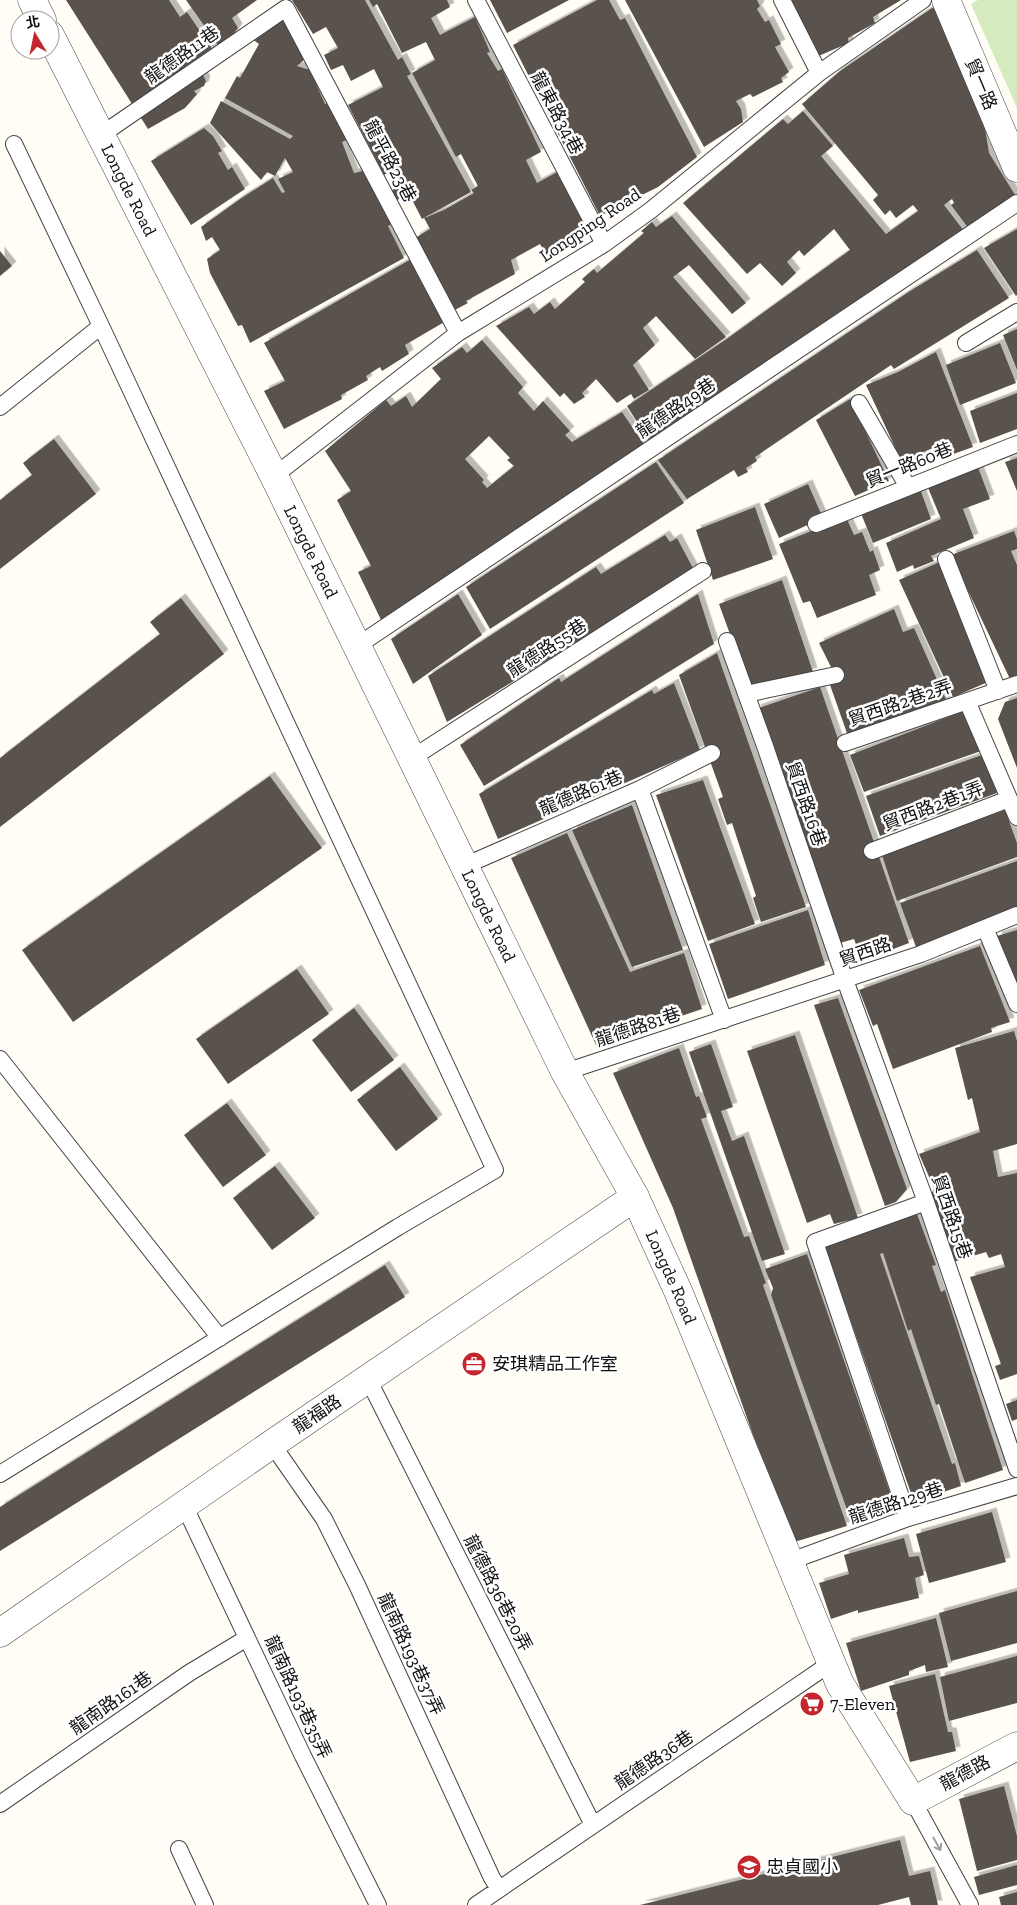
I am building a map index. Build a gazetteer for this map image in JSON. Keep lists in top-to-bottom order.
{
  "streets": {
    "street": [
      "貿一路",
      "Longde Road",
      "龍福路",
      "龍德路"
    ],
    "lane": [
      "龍德路11巷",
      "龍東路34巷",
      "龍平路23巷",
      "Longping Road",
      "龍德路49巷",
      "貿一路60巷",
      "龍德路55巷",
      "貿西路2巷2弄",
      "龍德路61巷",
      "貿西路16巷",
      "貿西路2巷1弄",
      "貿西路",
      "龍德路81巷",
      "貿西路15巷",
      "龍德路129巷",
      "龍德路36巷20弄",
      "龍南路193巷37弄",
      "龍南路193巷35弄",
      "龍南路161巷",
      "龍德路36巷"
    ]
  },
  "crossings": [
    ["龍德路11巷", "龍平路23巷"],
    ["龍德路11巷", "Longde Road"],
    ["龍東路34巷", "Longping Road"],
    ["龍平路23巷", "Longping Road"],
    ["Longde Road", "Longping Road"],
    ["Longde Road", "龍德路49巷"],
    ["Longde Road", "龍德路55巷"],
    ["Longde Road", "龍德路61巷"],
    ["Longde Road", "龍德路81巷"],
    ["Longde Road", "龍福路"],
    ["Longde Road", "龍德路129巷"],
    ["Longde Road", "龍德路36巷"],
    ["Longde Road", "龍德路"],
    ["貿西路16巷", "貿西路"],
    ["貿西路16巷", "貿西路15巷"],
    ["貿西路", "龍德路81巷"],
    ["貿西路", "貿西路15巷"],
    ["龍福路", "龍德路36巷20弄"],
    ["龍福路", "龍南路193巷37弄"],
    ["龍福路", "龍南路193巷35弄"],
    ["龍德路36巷20弄", "龍德路36巷"],
    ["龍南路193巷37弄", "龍德路36巷"],
    ["龍南路193巷35弄", "龍南路161巷"]
  ],
  "places": {
    "office": ["安琪精品工作室"],
    "supermarket": ["7-Eleven"],
    "school or university": ["忠貞國小"]
  },
  "north": "top"
}
